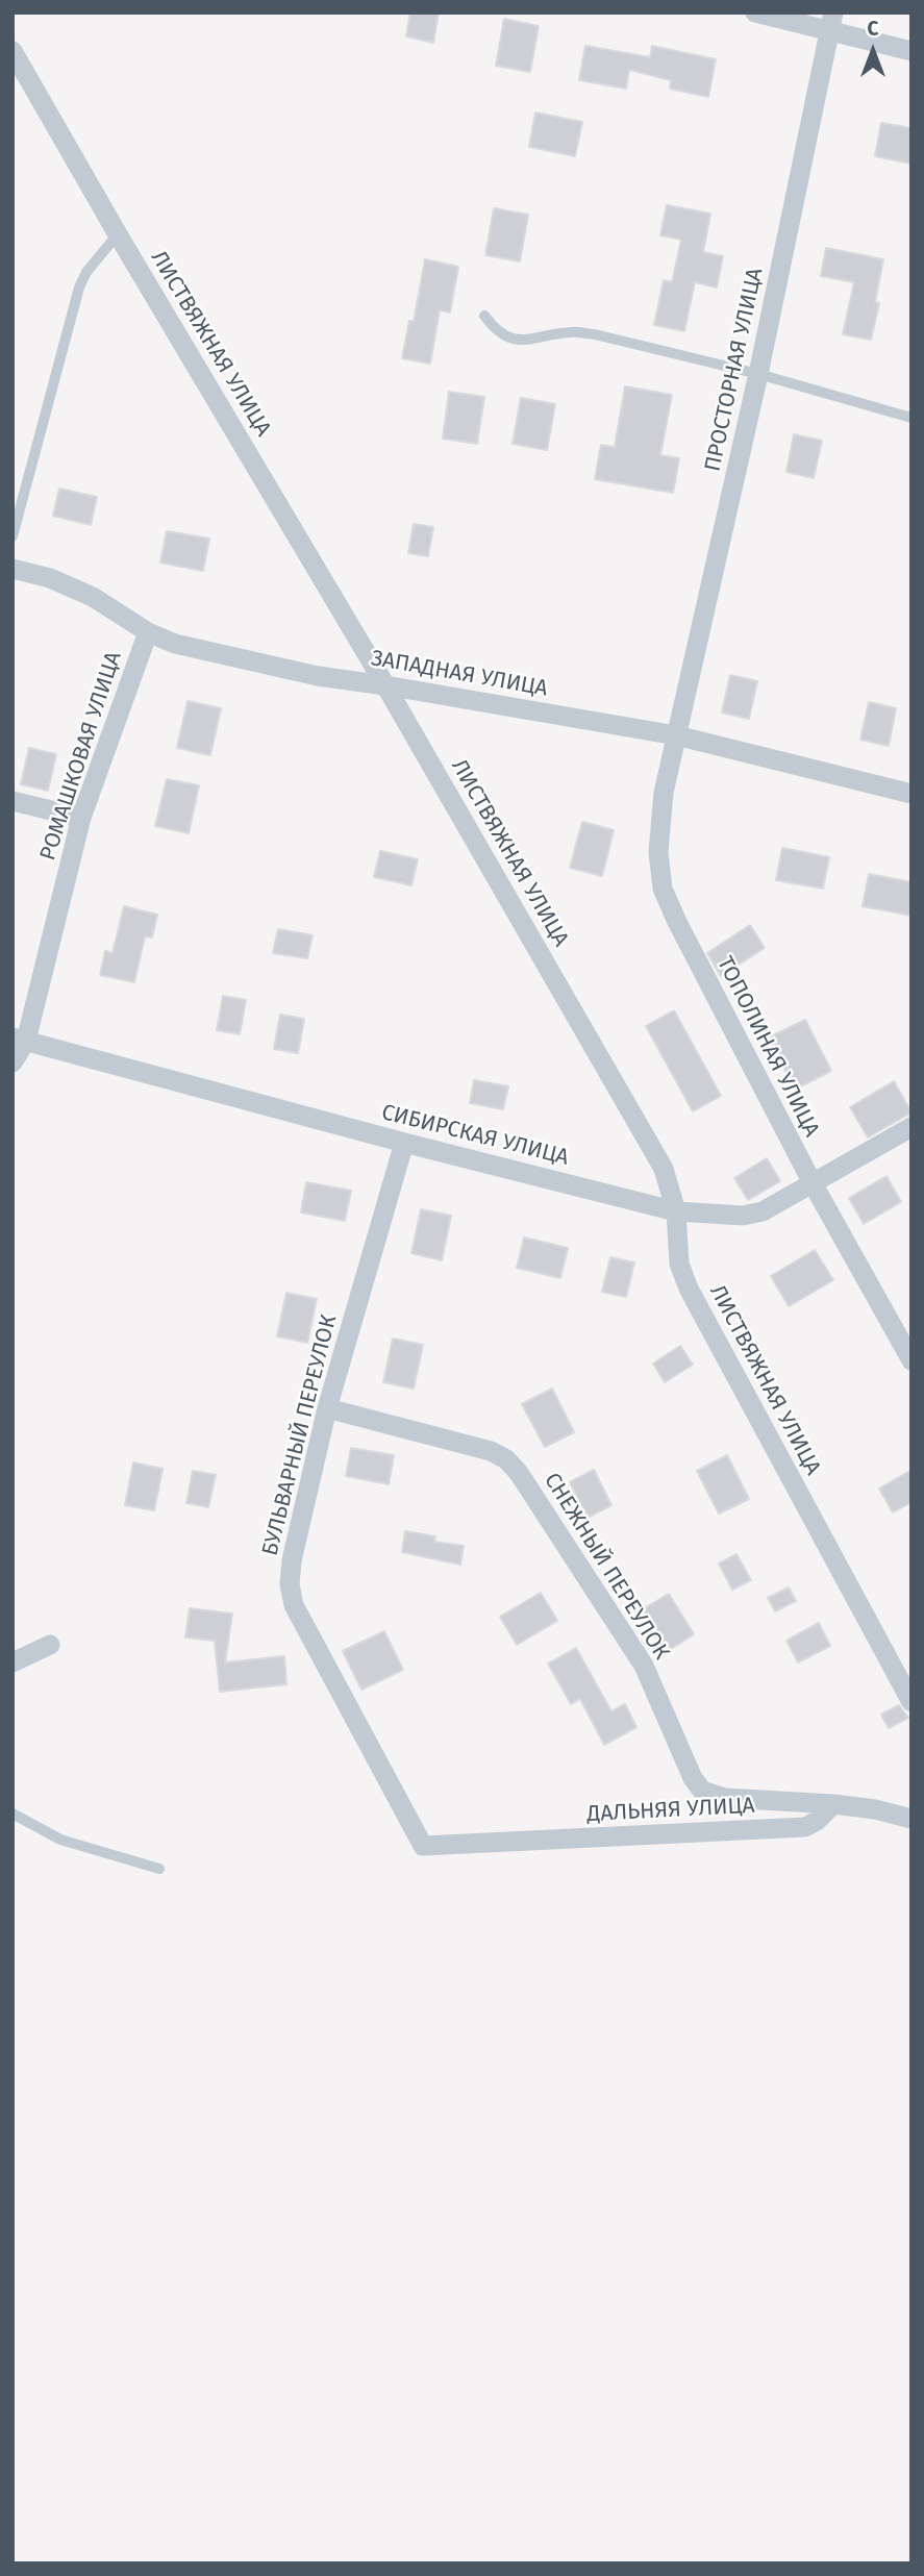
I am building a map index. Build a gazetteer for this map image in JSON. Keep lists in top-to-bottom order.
{
  "streets": {
    "street": [
      "ЛИСТВЯЖНАЯ УЛИЦА",
      "ПРОСТОРНАЯ УЛИЦА",
      "ЗАПАДНАЯ УЛИЦА",
      "РОМАШКОВАЯ УЛИЦА",
      "ТОПОЛИНАЯ УЛИЦА",
      "СИБИРСКАЯ УЛИЦА",
      "БУЛЬВАРНЫЙ ПЕРЕУЛОК",
      "СНЕЖНЫЙ ПЕРЕУЛОК",
      "ДАЛЬНЯЯ УЛИЦА"
    ]
  },
  "crossings": [
    ["ЛИСТВЯЖНАЯ УЛИЦА", "ЗАПАДНАЯ УЛИЦА"],
    ["ЛИСТВЯЖНАЯ УЛИЦА", "СИБИРСКАЯ УЛИЦА"],
    ["ПРОСТОРНАЯ УЛИЦА", "ЗАПАДНАЯ УЛИЦА"],
    ["ПРОСТОРНАЯ УЛИЦА", "ТОПОЛИНАЯ УЛИЦА"],
    ["ЗАПАДНАЯ УЛИЦА", "РОМАШКОВАЯ УЛИЦА"],
    ["ЗАПАДНАЯ УЛИЦА", "ТОПОЛИНАЯ УЛИЦА"],
    ["РОМАШКОВАЯ УЛИЦА", "СИБИРСКАЯ УЛИЦА"],
    ["ТОПОЛИНАЯ УЛИЦА", "СИБИРСКАЯ УЛИЦА"],
    ["СИБИРСКАЯ УЛИЦА", "БУЛЬВАРНЫЙ ПЕРЕУЛОК"],
    ["БУЛЬВАРНЫЙ ПЕРЕУЛОК", "СНЕЖНЫЙ ПЕРЕУЛОК"],
    ["БУЛЬВАРНЫЙ ПЕРЕУЛОК", "ДАЛЬНЯЯ УЛИЦА"],
    ["СНЕЖНЫЙ ПЕРЕУЛОК", "ДАЛЬНЯЯ УЛИЦА"]
  ],
  "north": "top"
}
